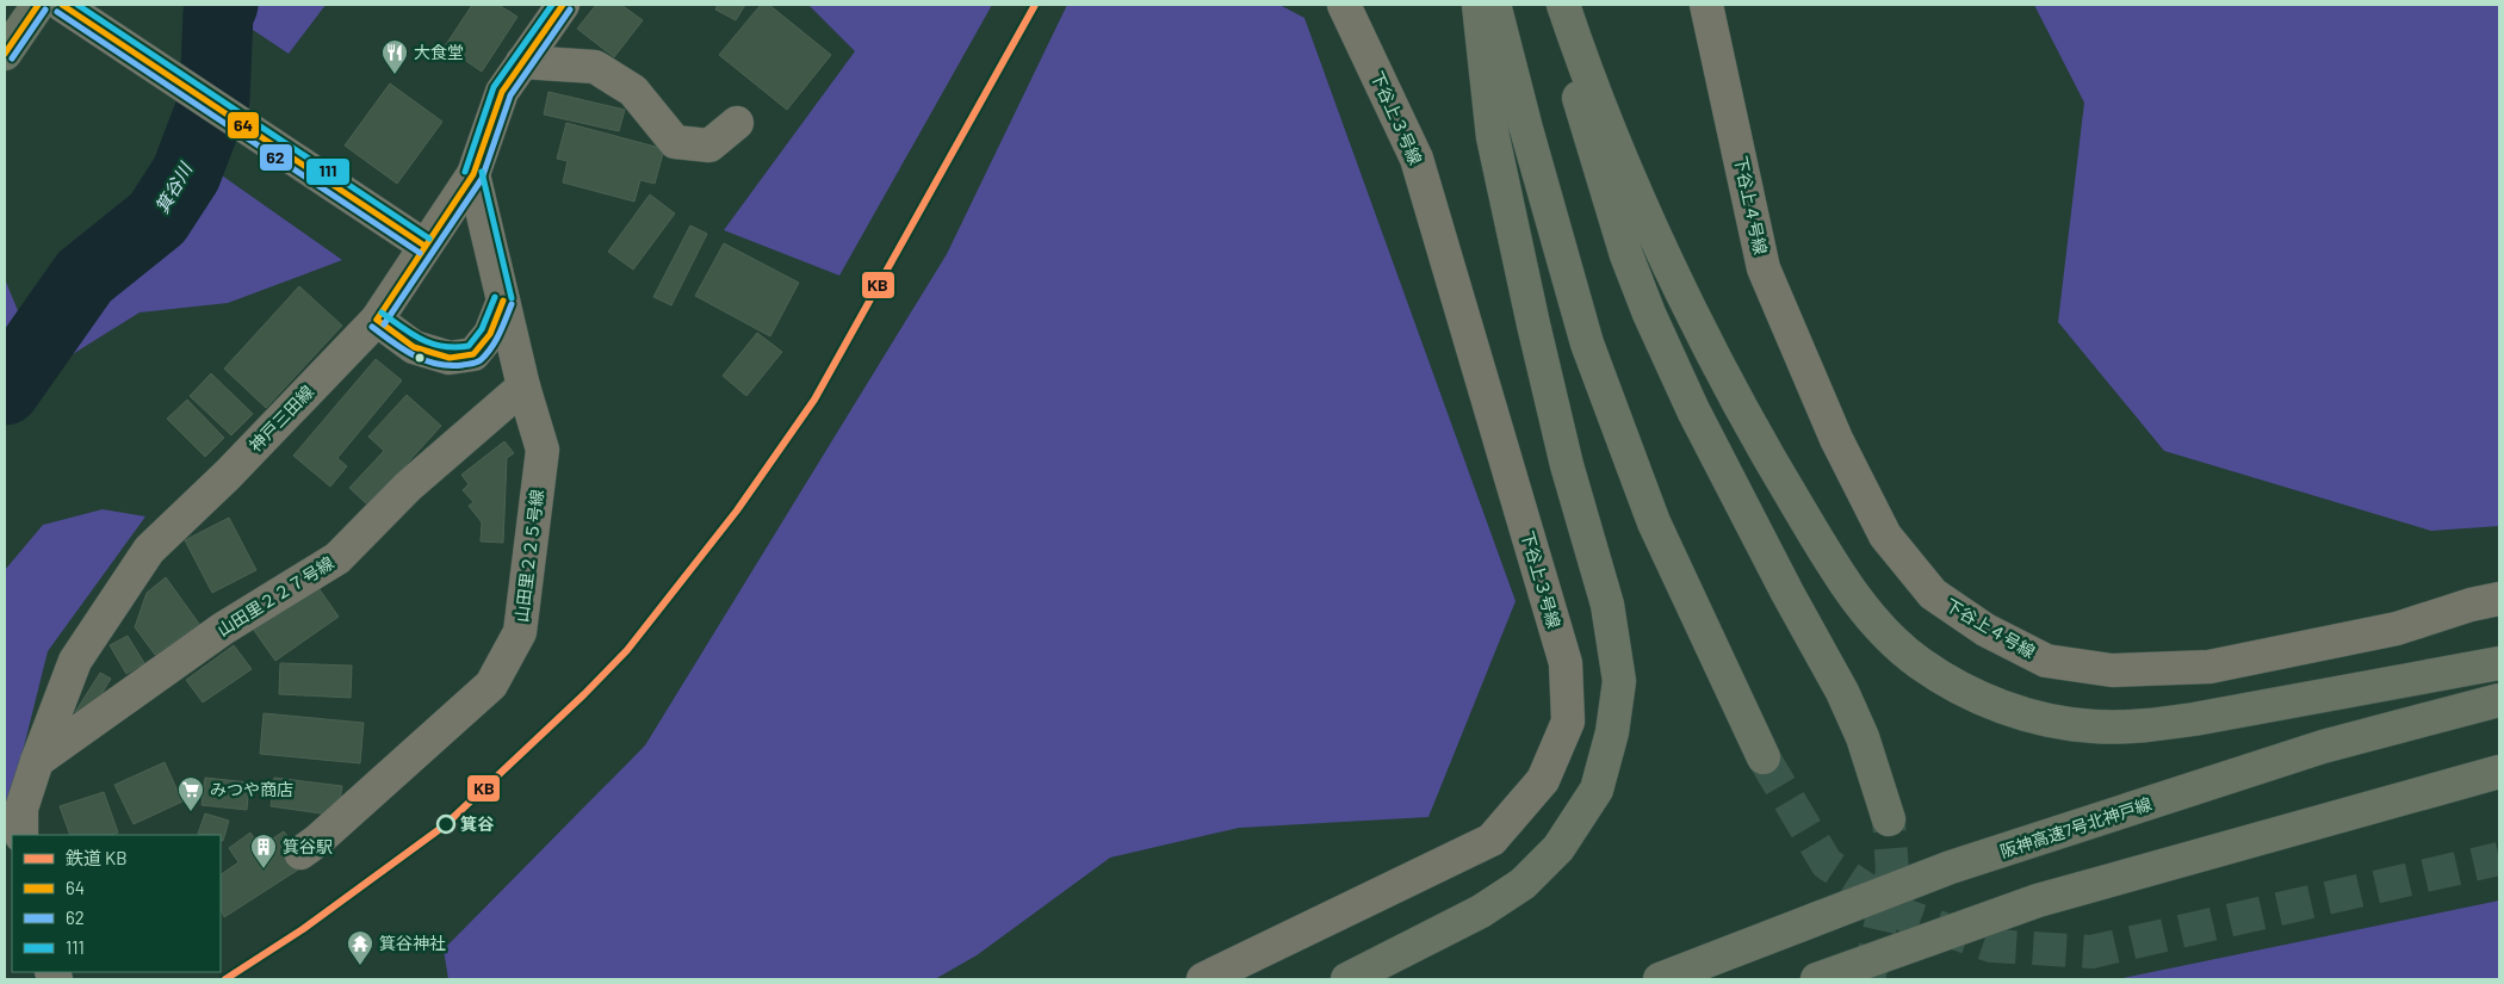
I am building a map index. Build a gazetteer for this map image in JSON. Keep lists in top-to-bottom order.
{
  "streets": {
    "highway": ["阪神高速7号北神戸線"],
    "street": [
      "下谷上３号線",
      "下谷上４号線",
      "神戸三田線",
      "山田里２２５号線",
      "山田里２２７号線"
    ]
  },
  "crossings": [
    ["神戸三田線", "山田里２２５号線"],
    ["神戸三田線", "山田里２２７号線"],
    ["山田里２２５号線", "山田里２２７号線"]
  ],
  "water": ["箕谷川"],
  "places": {
    "restaurant": ["大食堂"],
    "supermarket": ["みつや商店"],
    "other": ["箕谷"],
    "building": ["箕谷駅"],
    "temple": ["箕谷神社"]
  },
  "lines": [
    "rail line KB",
    "transit line 64",
    "transit line 111",
    "transit line 62"
  ],
  "legend": [
    "鉄道 KB",
    "64",
    "62",
    "111"
  ]
}
